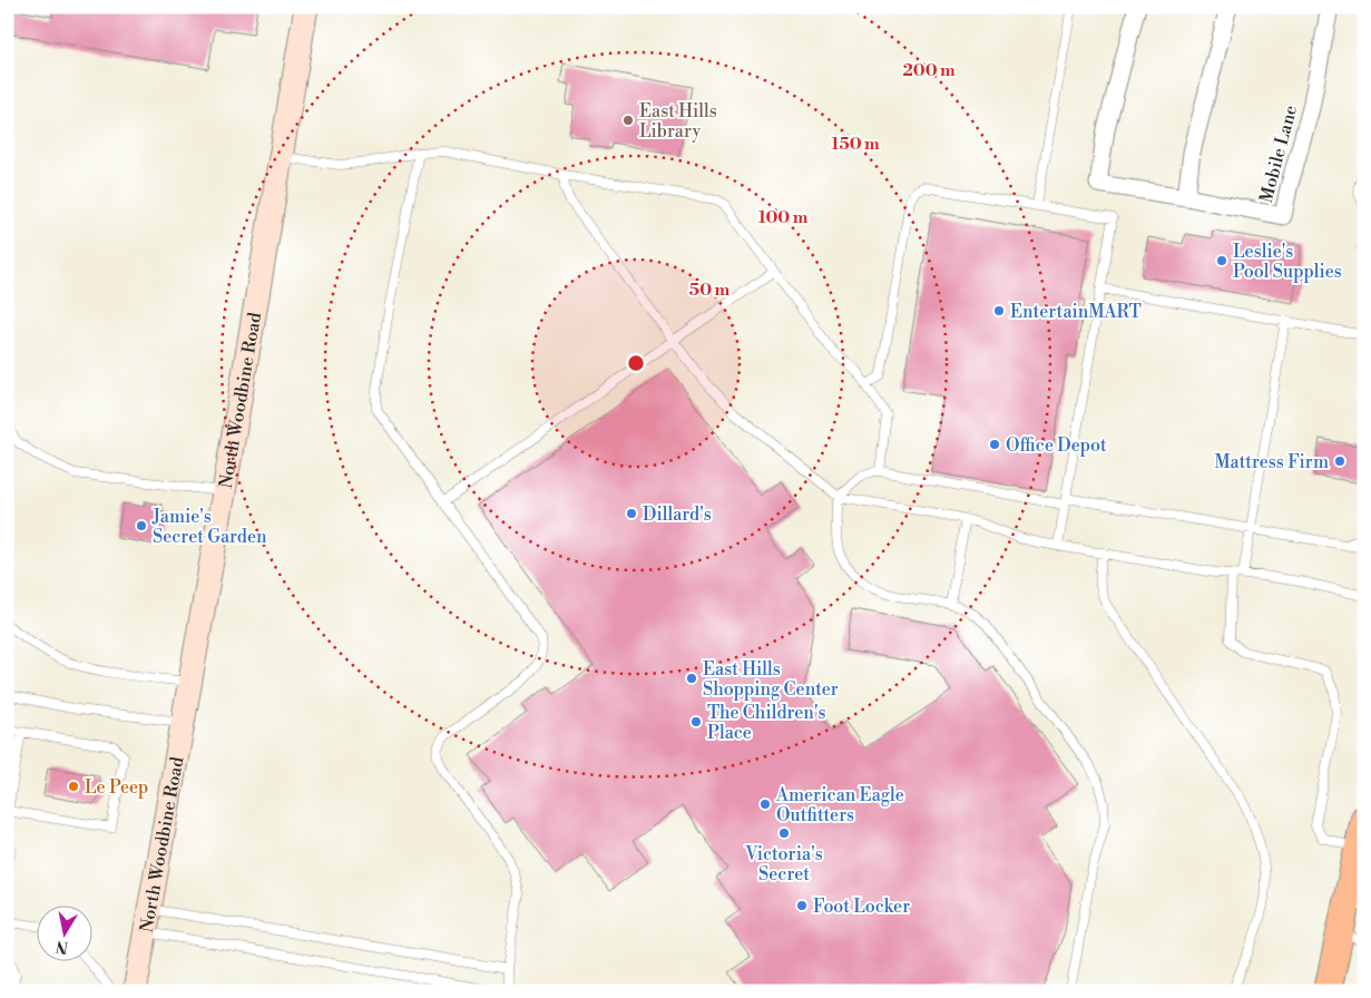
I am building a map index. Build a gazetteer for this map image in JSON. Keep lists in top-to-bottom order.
{
  "streets": {
    "main road": ["North Woodbine Road"],
    "street": ["Mobile Lane"]
  },
  "places": [
    "East Hills Library",
    "Leslie's Pool Supplies",
    "EntertainMART",
    "Office Depot",
    "Mattress Firm",
    "Dillard's",
    "Jamie's Secret Garden",
    "East Hills Shopping Center",
    "The Children's Place",
    "Le Peep",
    "American Eagle Outfitters",
    "Victoria's Secret",
    "Foot Locker"
  ],
  "north": "bottom",
  "rings": [
    "200 m",
    "150 m",
    "100 m",
    "50 m"
  ]
}
